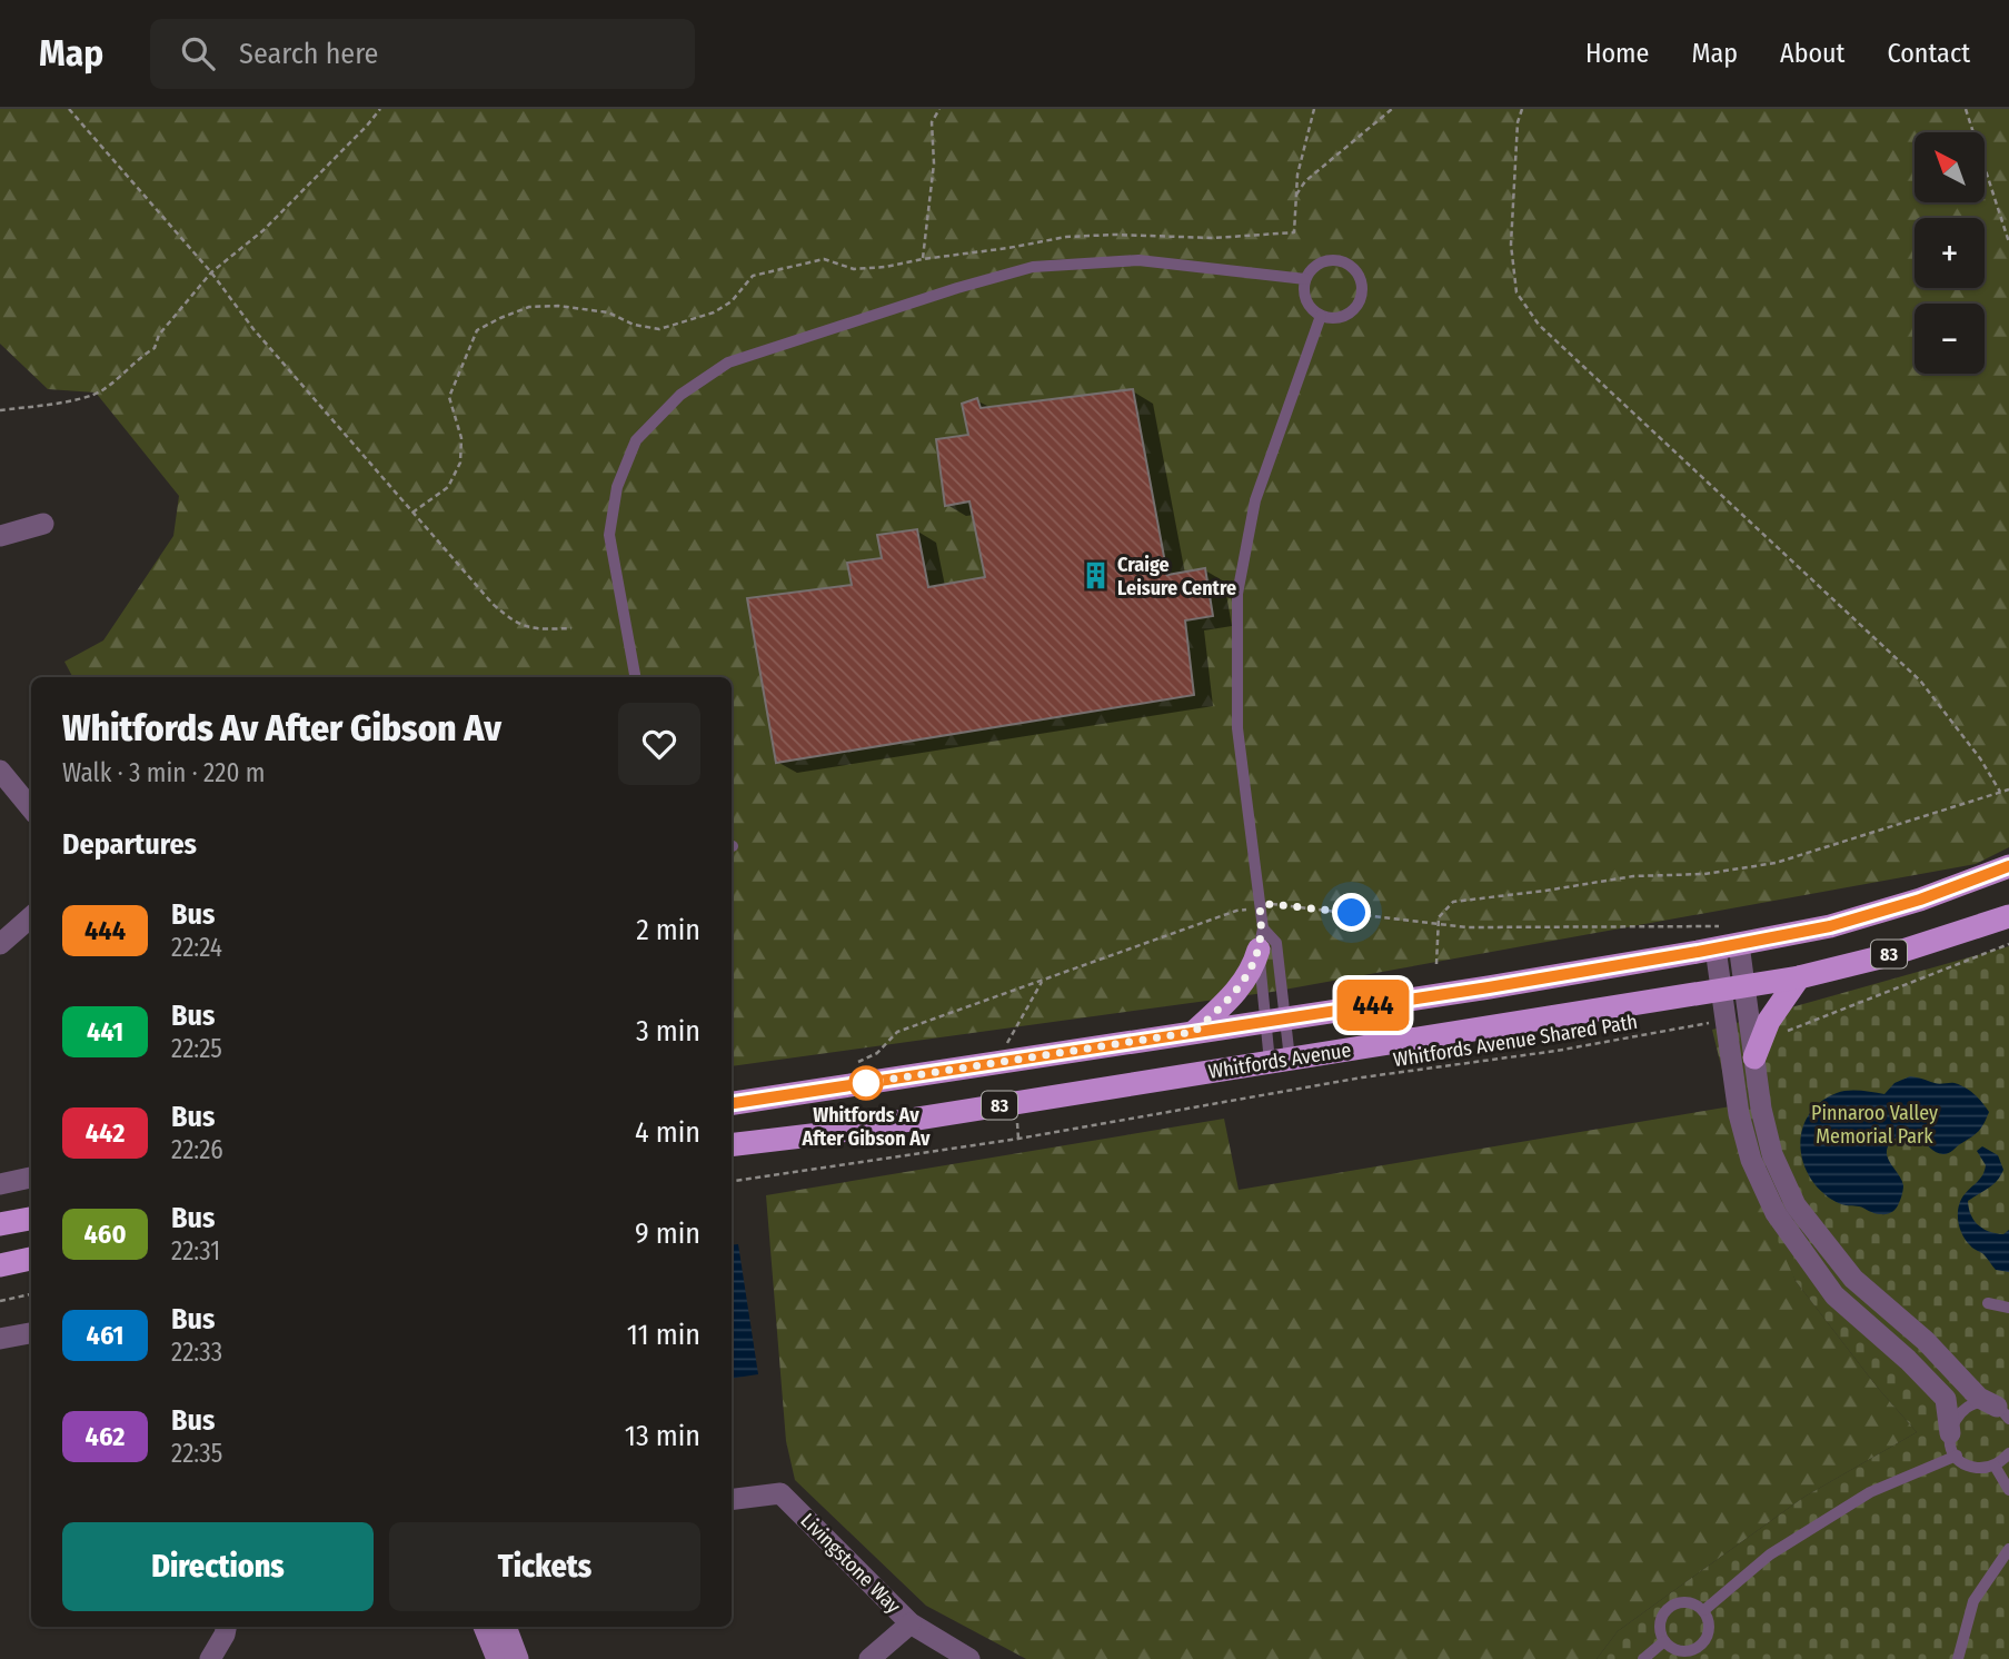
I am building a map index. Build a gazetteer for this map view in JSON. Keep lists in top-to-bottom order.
{
  "streets": {
    "main road": ["83", "Whitfords Avenue"],
    "street": ["Livingstone Way"],
    "path": ["Whitfords Avenue Shared Path"]
  },
  "parks": ["Pinnaroo Valley Memorial Park"],
  "places": {
    "building": ["Craige Leisure Centre"],
    "other": ["Whitfords Av After Gibson Av"]
  },
  "lines": ["bus line 444"],
  "north": "top left",
  "page": {
    "header": "Map",
    "search": "Search here",
    "nav": [
      "Home",
      "Map",
      "About",
      "Contact"
    ],
    "on_map": "444",
    "map_buttons": ["+", "−"],
    "heading": [
      ["Whitfords Av After Gibson Av", "Walk · 3 min · 220 m"],
      "Departures"
    ],
    "list": [
      {
        "mark": "444",
        "name": "Bus",
        "note": "22:24",
        "value": "2 min"
      },
      {
        "mark": "441",
        "name": "Bus",
        "note": "22:25",
        "value": "3 min"
      },
      {
        "mark": "442",
        "name": "Bus",
        "note": "22:26",
        "value": "4 min"
      },
      {
        "mark": "460",
        "name": "Bus",
        "note": "22:31",
        "value": "9 min"
      },
      {
        "mark": "461",
        "name": "Bus",
        "note": "22:33",
        "value": "11 min"
      },
      {
        "mark": "462",
        "name": "Bus",
        "note": "22:35",
        "value": "13 min"
      }
    ],
    "buttons": ["Directions", "Tickets"]
  }
}
